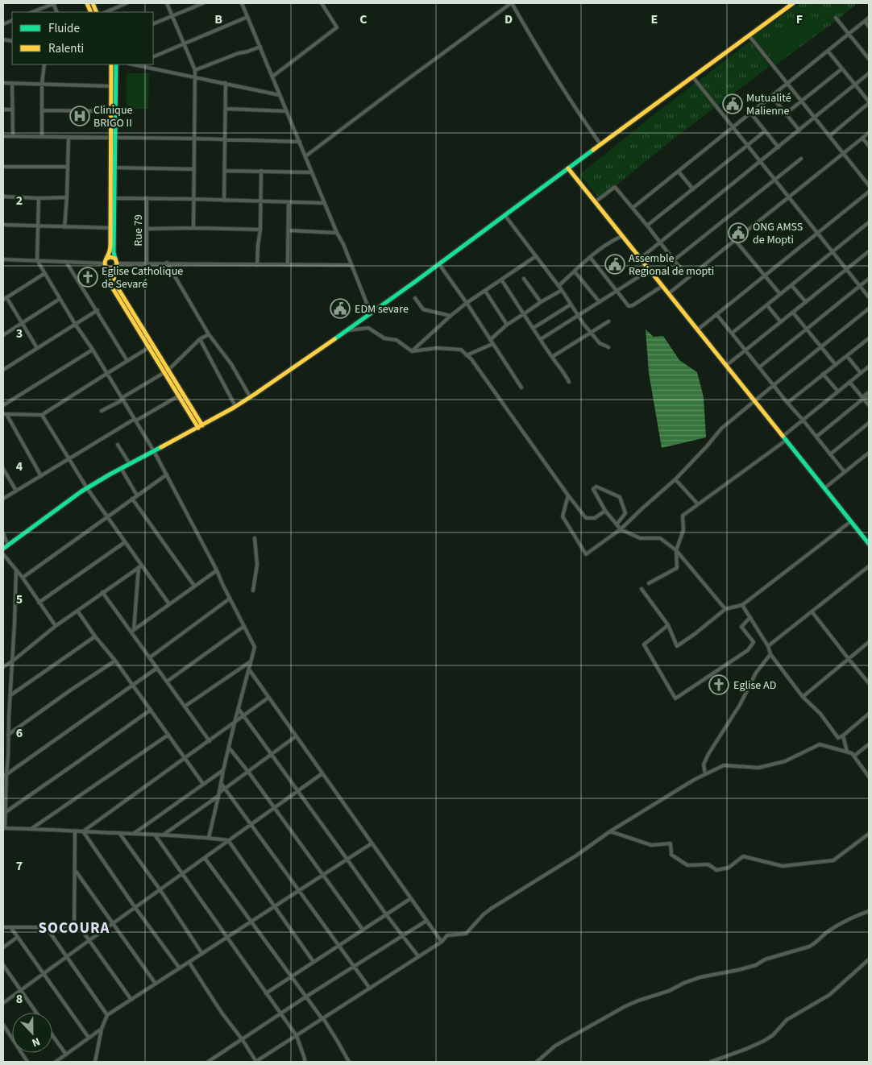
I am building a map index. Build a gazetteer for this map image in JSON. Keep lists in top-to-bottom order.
{
  "streets": {
    "street": ["Rue 79"]
  },
  "districts": ["SOCOURA"],
  "places": {
    "public building": [
      "Mutualité Malienne",
      "ONG AMSS de Mopti",
      "Assemble Regional de mopti",
      "EDM sevare"
    ],
    "hospital": ["Clinique BRIGO II"],
    "church": ["Eglise Catholique de Sevaré", "Eglise AD"]
  },
  "legend": ["Fluide", "Ralenti"],
  "north": "bottom",
  "grid": {
    "columns": [
      "B",
      "C",
      "D",
      "E",
      "F"
    ],
    "rows": [
      "2",
      "3",
      "4",
      "5",
      "6",
      "7",
      "8"
    ]
  }
}
